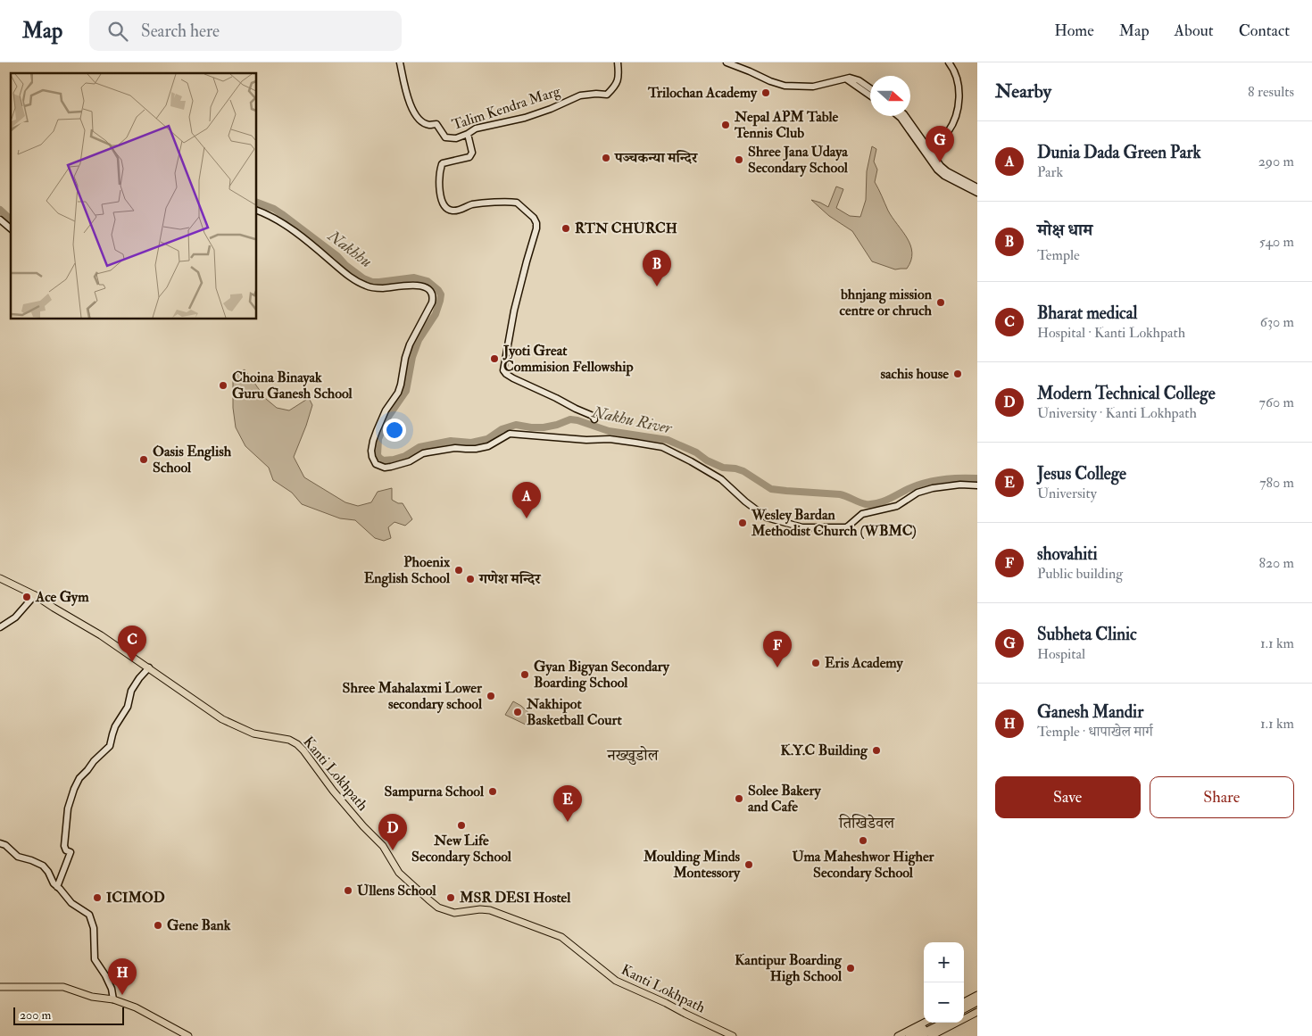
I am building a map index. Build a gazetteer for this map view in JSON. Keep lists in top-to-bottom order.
{
  "streets": {
    "main road": ["Kanti Lokhpath"],
    "street": ["Talim Kendra Marg"]
  },
  "districts": ["नख्खुडोल", "तिखिडेवल"],
  "water": ["Nakhhu", "Nakhu River"],
  "places": [
    "Trilochan Academy",
    "Nepal APM Table Tennis Club",
    "पञ्चकन्या मन्दिर",
    "Shree Jana Udaya Secondary School",
    "RTN CHURCH",
    "bhnjang mission centre or chruch",
    "Jyoti Great Commision Fellowship",
    "sachis house",
    "Choina Binayak Guru Ganesh School",
    "Oasis English School",
    "Wesley Bardan Methodist Church (WBMC)",
    "Phoenix English School",
    "गणेश मन्दिर",
    "Ace Gym",
    "Eris Academy",
    "Gyan Bigyan Secondary Boarding School",
    "Shree Mahalaxmi Lower secondary school",
    "Nakhipot Basketball Court",
    "K.Y.C Building",
    "Sampurna School",
    "Solee Bakery and Cafe",
    "New Life Secondary School",
    "Uma Maheshwor Higher Secondary School",
    "Moulding Minds Montessory",
    "Ullens School",
    "ICIMOD",
    "MSR DESI Hostel",
    "Gene Bank",
    "Kantipur Boarding High School"
  ],
  "scale_bar": "200 m",
  "north": "right",
  "page": {
    "header": "Map",
    "search": "Search here",
    "nav": [
      "Home",
      "Map",
      "About",
      "Contact"
    ],
    "heading": ["Nearby", "8 results"],
    "list": [
      {
        "mark": "A",
        "name": "Dunia Dada Green Park",
        "note": "Park",
        "value": "290 m"
      },
      {
        "mark": "B",
        "name": "मोक्ष धाम",
        "note": "Temple",
        "value": "540 m"
      },
      {
        "mark": "C",
        "name": "Bharat medical",
        "note": "Hospital · Kanti Lokhpath",
        "value": "630 m"
      },
      {
        "mark": "D",
        "name": "Modern Technical College",
        "note": "University · Kanti Lokhpath",
        "value": "760 m"
      },
      {
        "mark": "E",
        "name": "Jesus College",
        "note": "University",
        "value": "780 m"
      },
      {
        "mark": "F",
        "name": "shovahiti",
        "note": "Public building",
        "value": "820 m"
      },
      {
        "mark": "G",
        "name": "Subheta Clinic",
        "note": "Hospital",
        "value": "1.1 km"
      },
      {
        "mark": "H",
        "name": "Ganesh Mandir",
        "note": "Temple · धापाखेल मार्ग",
        "value": "1.1 km"
      }
    ],
    "pins": [
      "G",
      "B",
      "A",
      "C",
      "F",
      "E",
      "D",
      "H"
    ],
    "buttons": ["Save", "Share"],
    "map_buttons": ["+", "−"],
    "scale": "200 m"
  }
}
